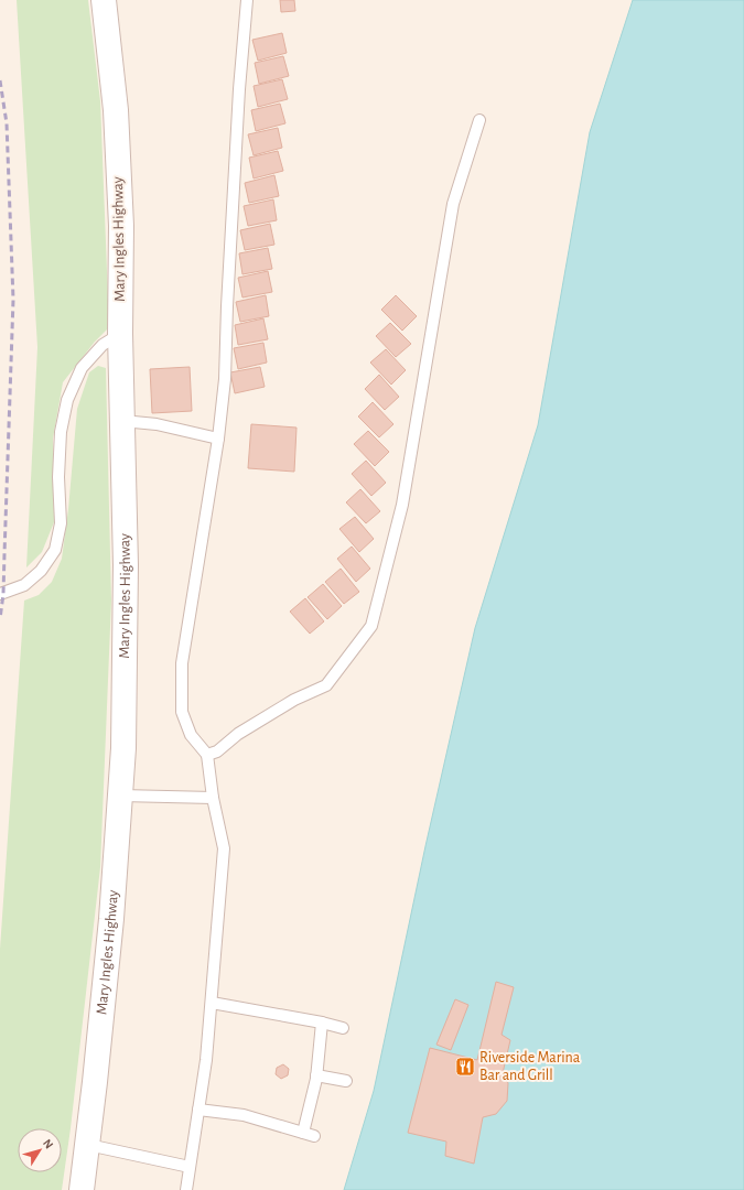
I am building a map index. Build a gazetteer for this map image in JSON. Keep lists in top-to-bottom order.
{
  "streets": {
    "street": ["Mary Ingles Highway"]
  },
  "places": {
    "restaurant": ["Riverside Marina Bar and Grill"]
  },
  "north": "top right"
}
